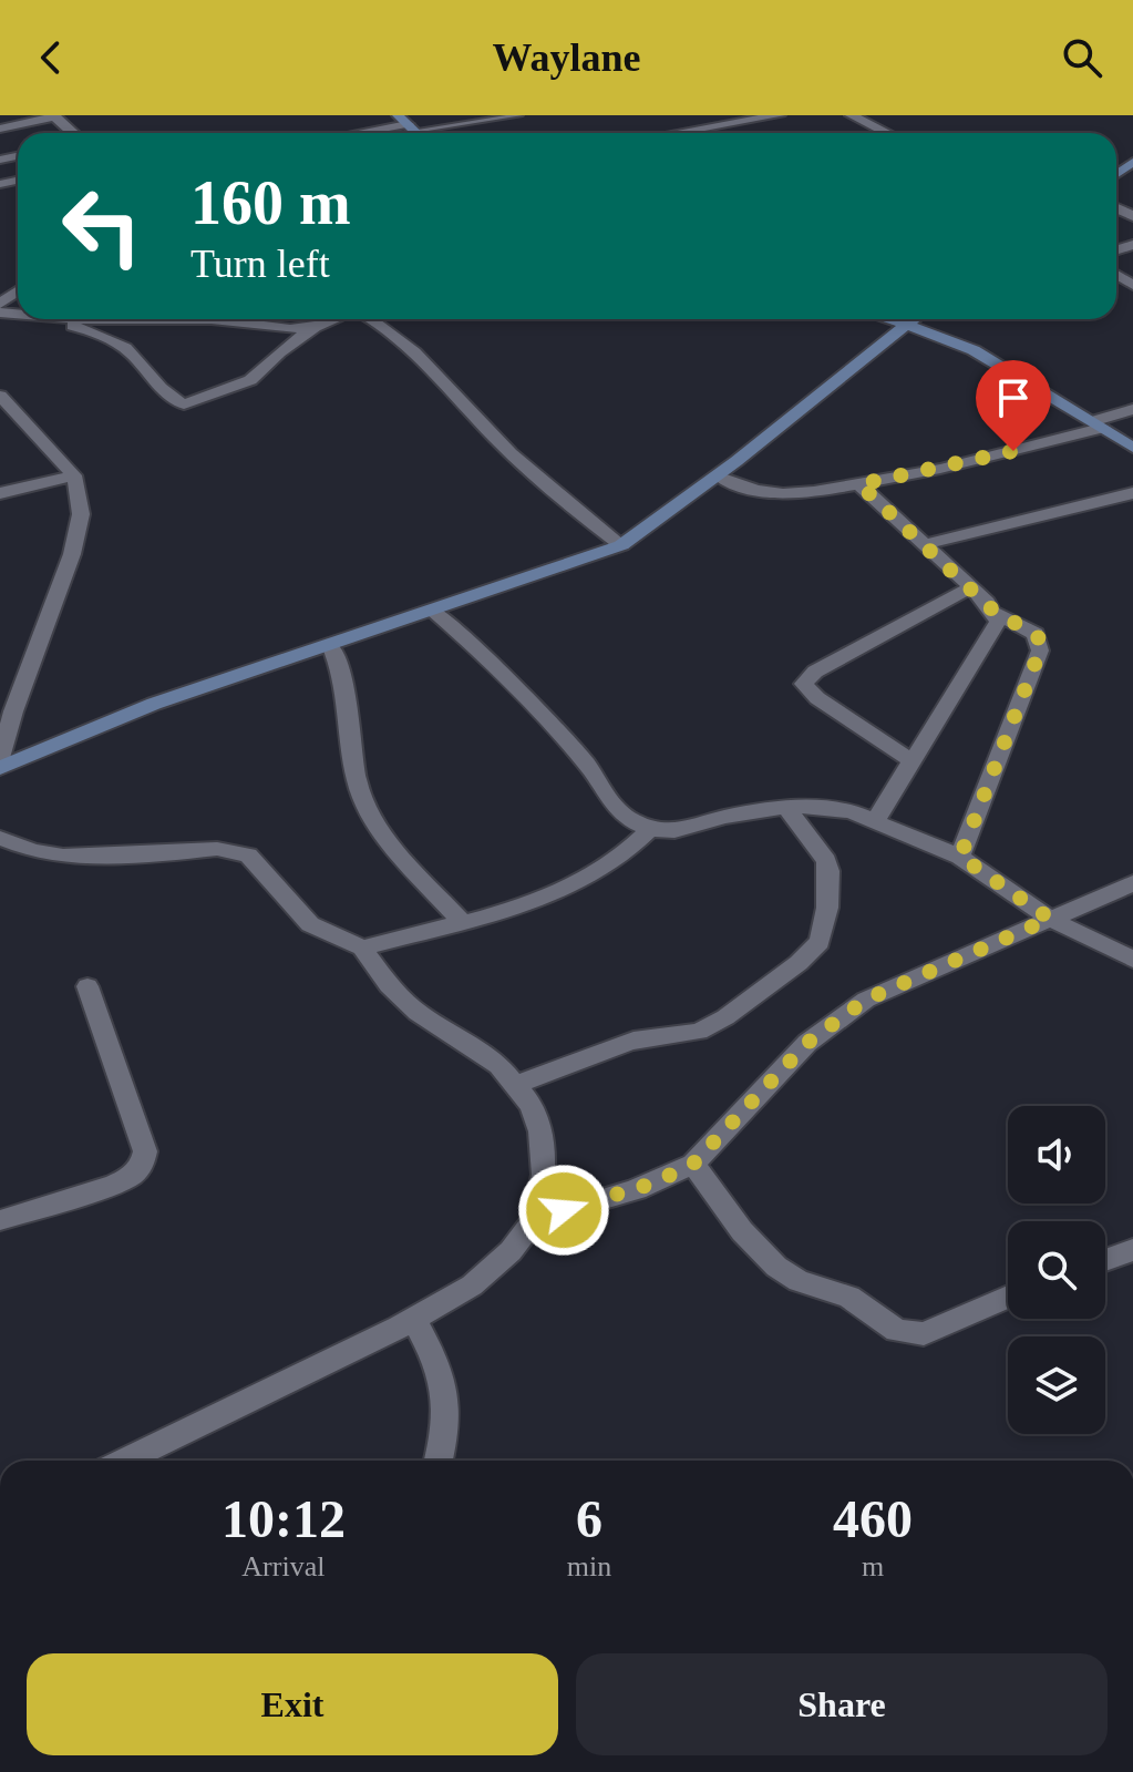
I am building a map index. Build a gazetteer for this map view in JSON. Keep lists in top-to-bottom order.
{
  "page": {
    "header": "Waylane",
    "turn": ["160 m", "Turn left"],
    "eta": [
      "10:12",
      "Arrival",
      "6",
      "min",
      "460",
      "m"
    ],
    "buttons": ["Exit", "Share"]
  }
}
